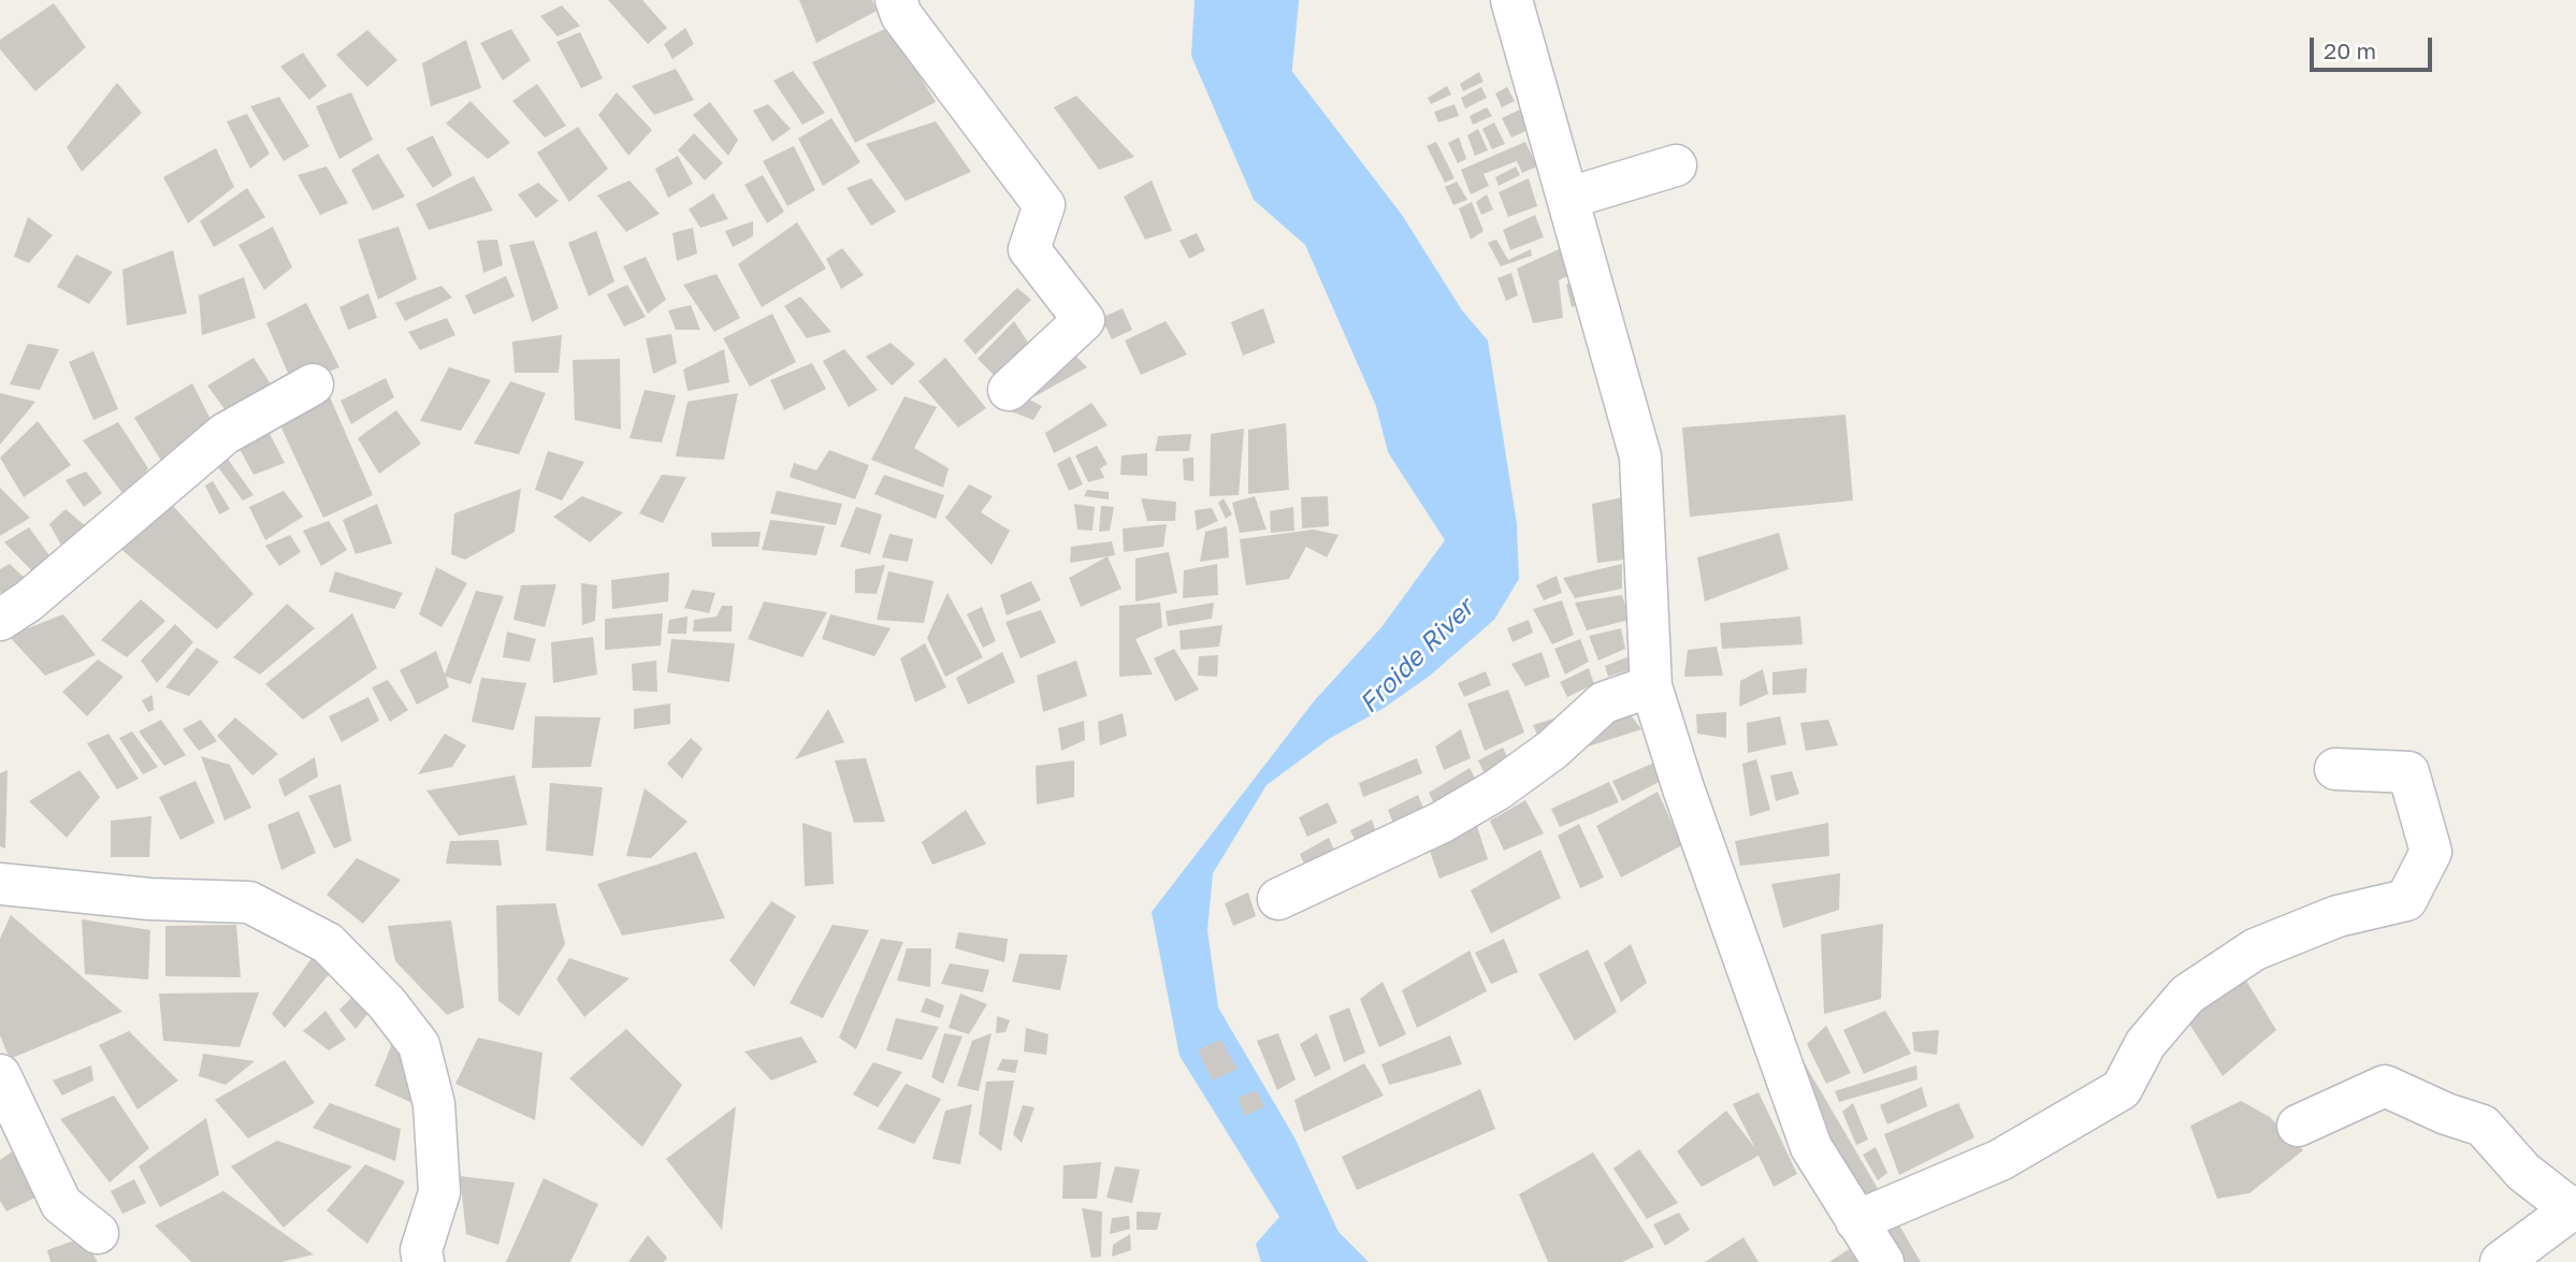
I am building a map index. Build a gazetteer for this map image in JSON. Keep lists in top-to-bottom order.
{
  "water": ["Froide River"],
  "scale_bar": "20 m"
}
